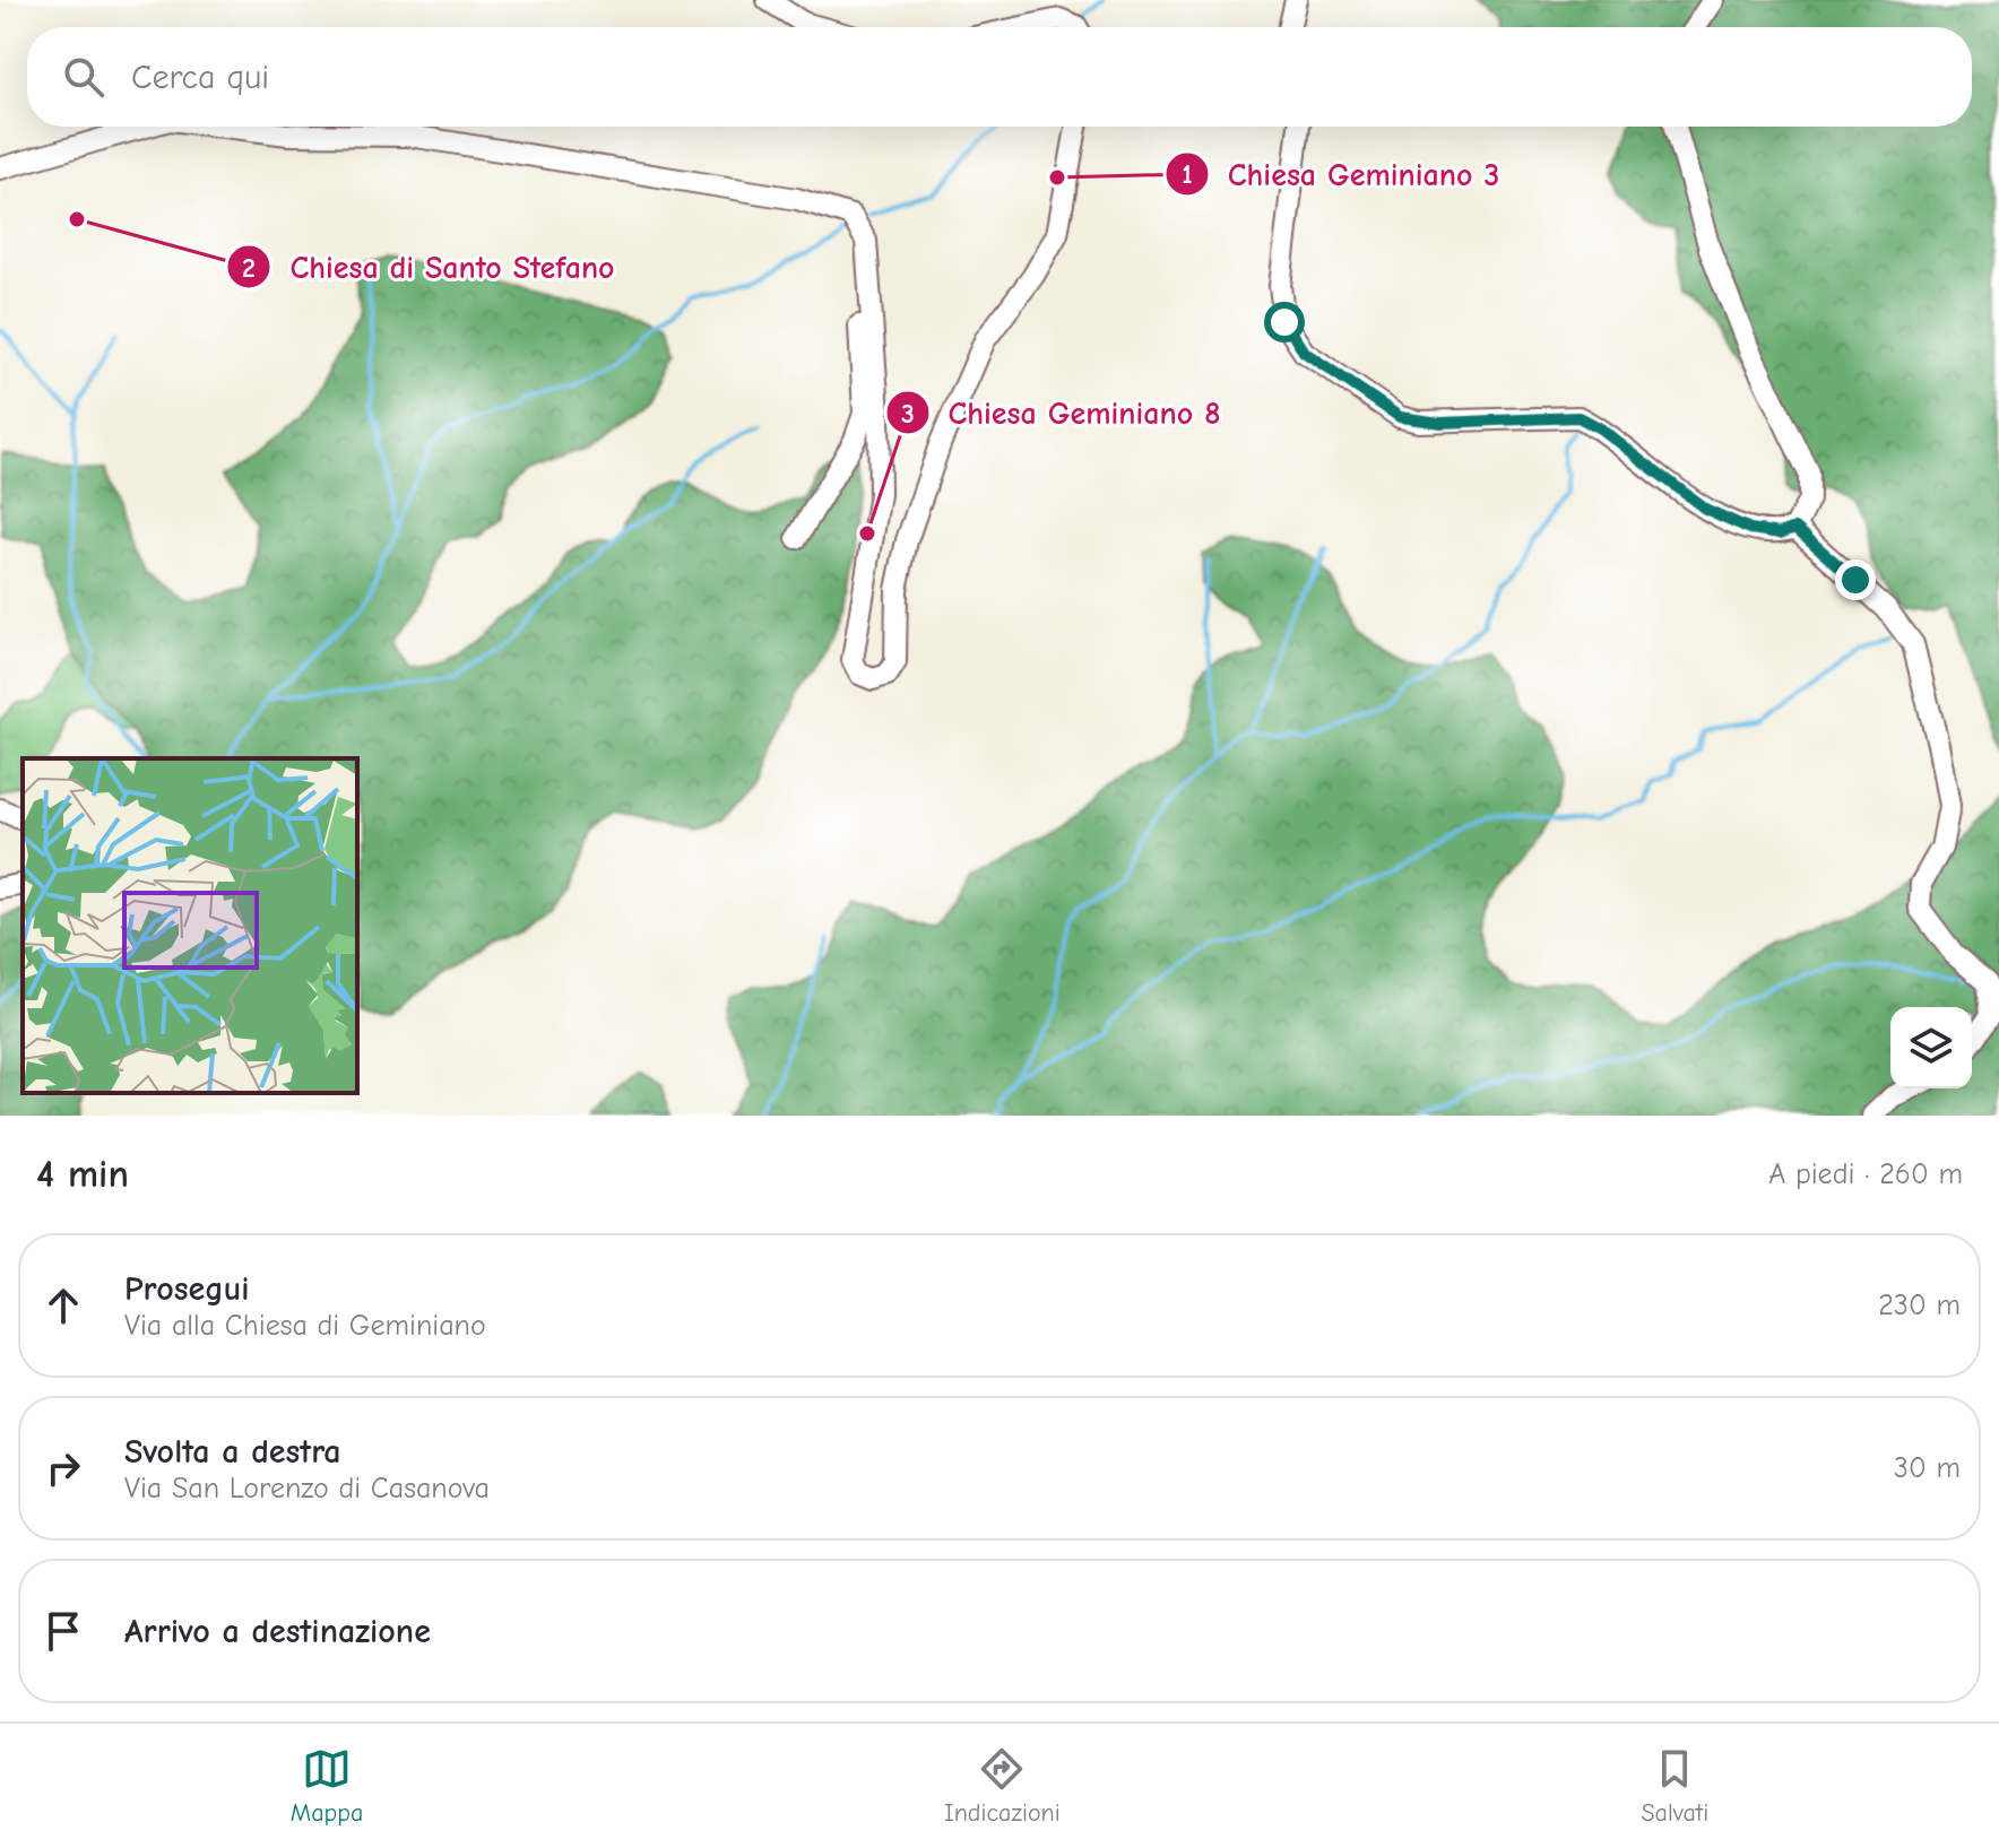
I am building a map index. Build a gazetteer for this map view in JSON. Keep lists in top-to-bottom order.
{
  "places": ["Chiesa Geminiano 3", "Chiesa di Santo Stefano", "Chiesa Geminiano 8"],
  "page": {
    "search": "Cerca qui",
    "heading": ["4 min", "A piedi · 260 m"],
    "list": [
      ["Prosegui", "Via alla Chiesa di Geminiano", "230 m"],
      ["Svolta a destra", "Via San Lorenzo di Casanova", "30 m"],
      "Arrivo a destinazione"
    ],
    "nav": ["Mappa", "Indicazioni", "Salvati"]
  }
}
